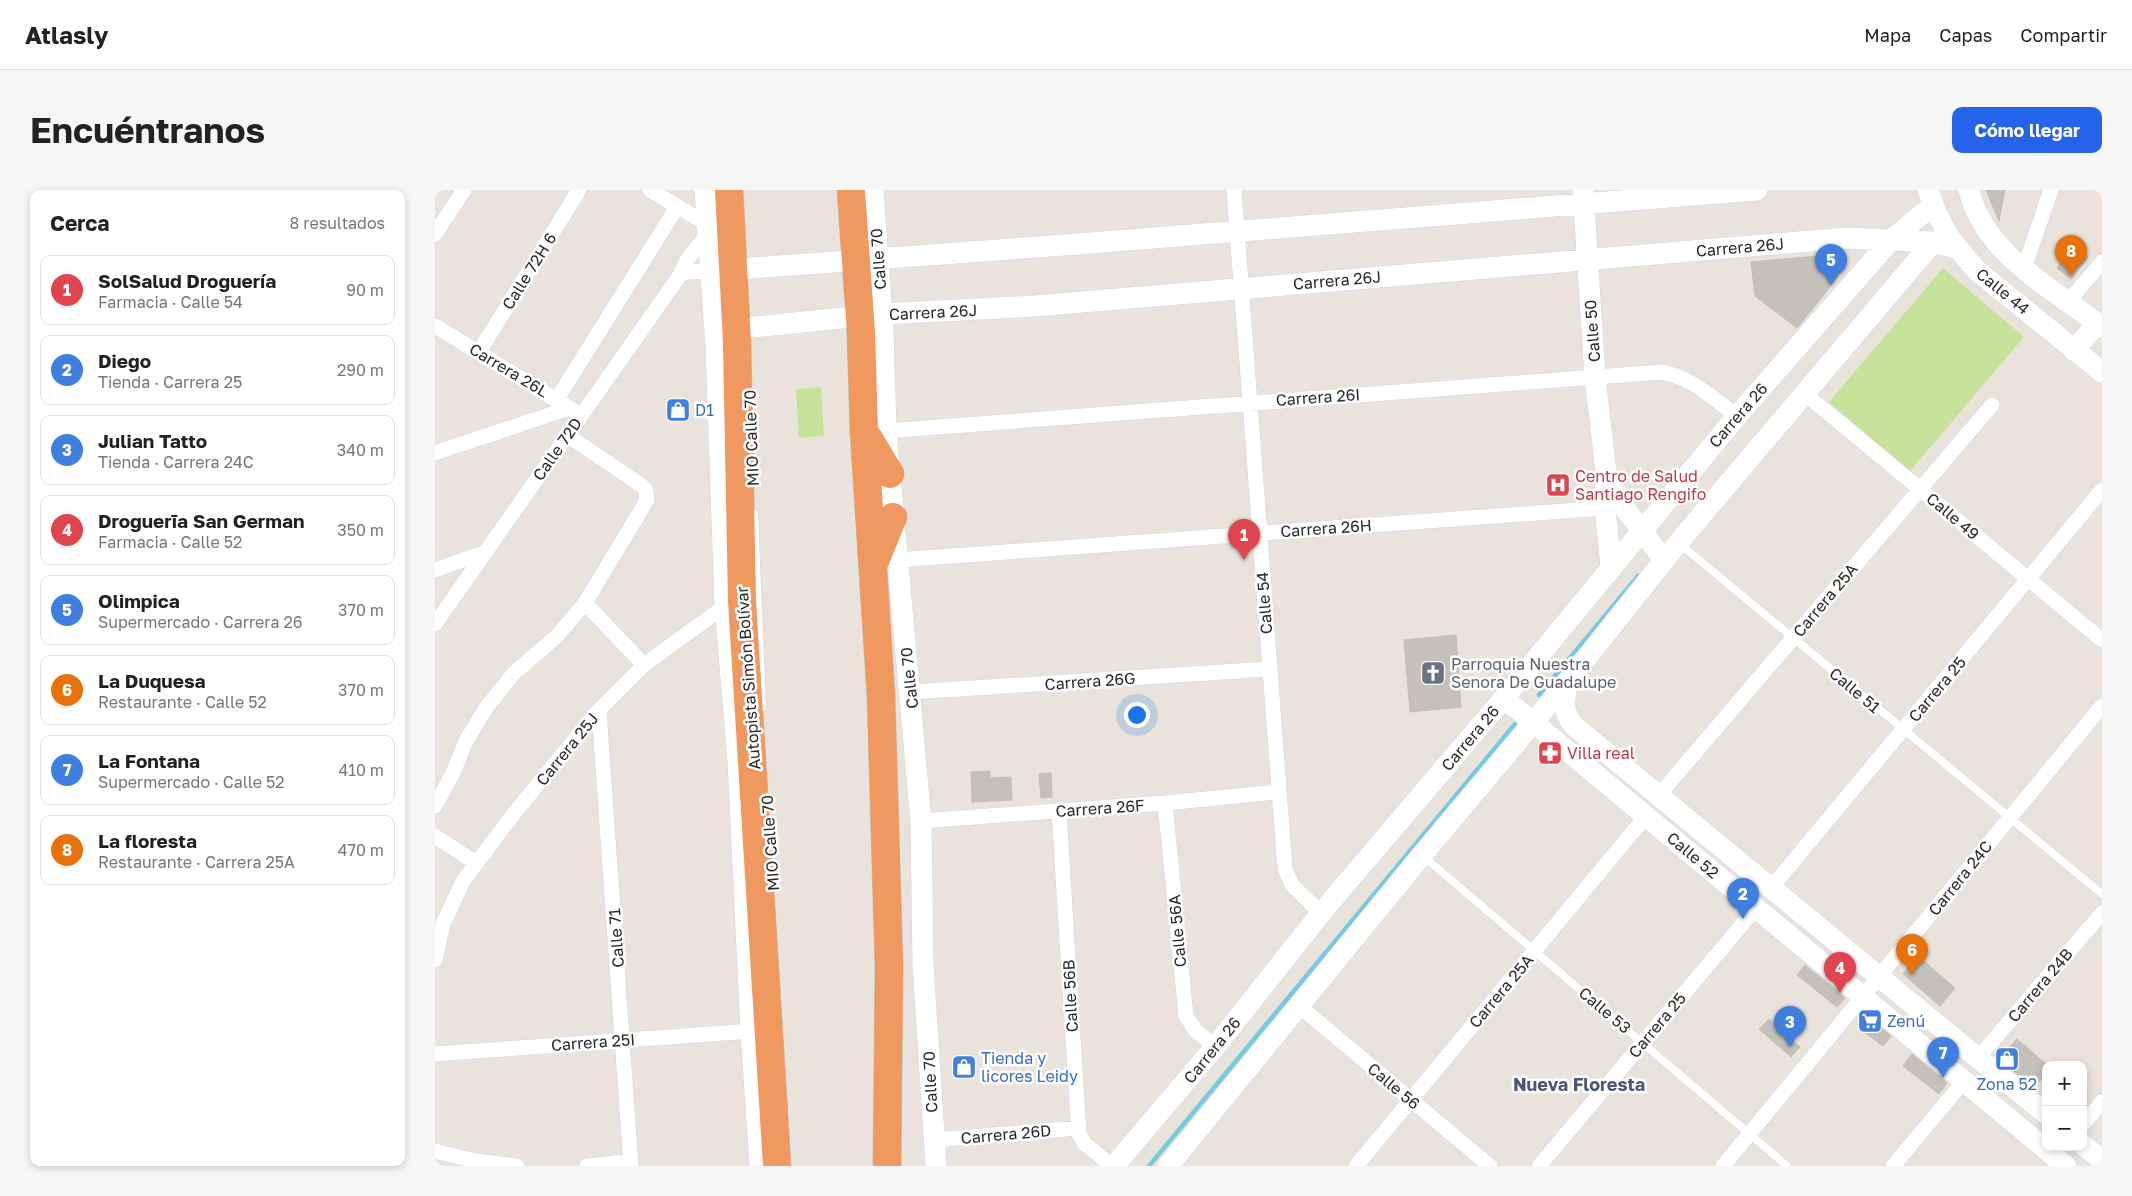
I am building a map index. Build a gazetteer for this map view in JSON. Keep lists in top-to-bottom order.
{
  "streets": {
    "highway": ["Autopista Simón Bolívar"],
    "street": [
      "Carrera 26J",
      "Calle 70",
      "Calle 72H 6",
      "Calle 44",
      "Calle 50",
      "Carrera 26L",
      "Carrera 26I",
      "Carrera 26",
      "Calle 72D",
      "Calle 49",
      "Carrera 26H",
      "Carrera 25A",
      "Calle 54",
      "Carrera 26G",
      "Carrera 25",
      "Carrera 25J",
      "Carrera 26F",
      "Calle 52",
      "Carrera 24C",
      "Calle 56A",
      "Calle 71",
      "Carrera 24B",
      "Calle 56B",
      "Carrera 25I",
      "Calle 56",
      "Carrera 26D"
    ],
    "lane": ["MIO Calle 70", "Calle 51", "Calle 53"]
  },
  "crossings": [
    ["Carrera 26J", "Calle 44"],
    ["Carrera 26J", "Calle 50"],
    ["Carrera 26J", "Carrera 26"],
    ["Carrera 26J", "Calle 54"],
    ["Carrera 26J", "Autopista Simón Bolívar"],
    ["Calle 70", "Carrera 26H"],
    ["Calle 70", "Carrera 26G"],
    ["Calle 70", "Carrera 26F"],
    ["Calle 70", "Carrera 26D"],
    ["Calle 72H 6", "Carrera 26L"],
    ["Calle 44", "Carrera 26"],
    ["Calle 50", "Carrera 26I"],
    ["Calle 50", "Carrera 26"],
    ["Calle 50", "Carrera 26H"],
    ["Carrera 26L", "Calle 72D"],
    ["Carrera 26I", "Carrera 26"],
    ["Carrera 26I", "Calle 54"],
    ["Carrera 26", "Calle 54"],
    ["Carrera 26", "Calle 52"],
    ["Carrera 26", "Calle 56A"],
    ["Calle 49", "Carrera 25A"],
    ["Calle 49", "Carrera 25"],
    ["Carrera 26H", "Calle 54"],
    ["Carrera 25A", "Calle 51"],
    ["Carrera 25A", "Calle 52"],
    ["Carrera 25A", "Calle 53"],
    ["Carrera 25A", "Calle 56"],
    ["Calle 54", "Carrera 26G"],
    ["Calle 54", "Carrera 26F"],
    ["Carrera 25", "Calle 51"],
    ["Carrera 25", "Calle 52"],
    ["Carrera 25", "Calle 53"],
    ["Calle 51", "Carrera 24C"],
    ["Carrera 25J", "Calle 71"],
    ["Carrera 26F", "Calle 56A"],
    ["Carrera 26F", "Calle 56B"],
    ["Calle 52", "Carrera 24C"],
    ["Calle 52", "Carrera 24B"],
    ["Carrera 24C", "Calle 53"],
    ["Calle 71", "Carrera 25I"],
    ["Calle 56B", "Carrera 26D"]
  ],
  "districts": ["Nueva Floresta"],
  "places": {
    "shop": ["D1", "Zona 52", "Tienda y licores Leidy"],
    "hospital": ["Centro de Salud Santiago Rengifo"],
    "church": ["Parroquia Nuestra Senora De Guadalupe"],
    "pharmacy": ["Villa real"],
    "supermarket": ["Zenú"]
  },
  "page": {
    "header": "Atlasly",
    "nav": ["Mapa", "Capas", "Compartir"],
    "buttons": "Cómo llegar",
    "title": "Encuéntranos",
    "heading": ["Cerca", "8 resultados"],
    "pins": [
      "8",
      "5",
      "1",
      "2",
      "6",
      "4",
      "3",
      "7"
    ],
    "list": [
      {
        "mark": "1",
        "name": "SolSalud Droguería",
        "note": "Farmacia · Calle 54",
        "value": "90 m"
      },
      {
        "mark": "2",
        "name": "Diego",
        "note": "Tienda · Carrera 25",
        "value": "290 m"
      },
      {
        "mark": "3",
        "name": "Julian Tatto",
        "note": "Tienda · Carrera 24C",
        "value": "340 m"
      },
      {
        "mark": "4",
        "name": "Droguerīa San German",
        "note": "Farmacia · Calle 52",
        "value": "350 m"
      },
      {
        "mark": "5",
        "name": "Olimpica",
        "note": "Supermercado · Carrera 26",
        "value": "370 m"
      },
      {
        "mark": "6",
        "name": "La Duquesa",
        "note": "Restaurante · Calle 52",
        "value": "370 m"
      },
      {
        "mark": "7",
        "name": "La Fontana",
        "note": "Supermercado · Calle 52",
        "value": "410 m"
      },
      {
        "mark": "8",
        "name": "La floresta",
        "note": "Restaurante · Carrera 25A",
        "value": "470 m"
      }
    ],
    "map_buttons": ["+", "−"]
  }
}
